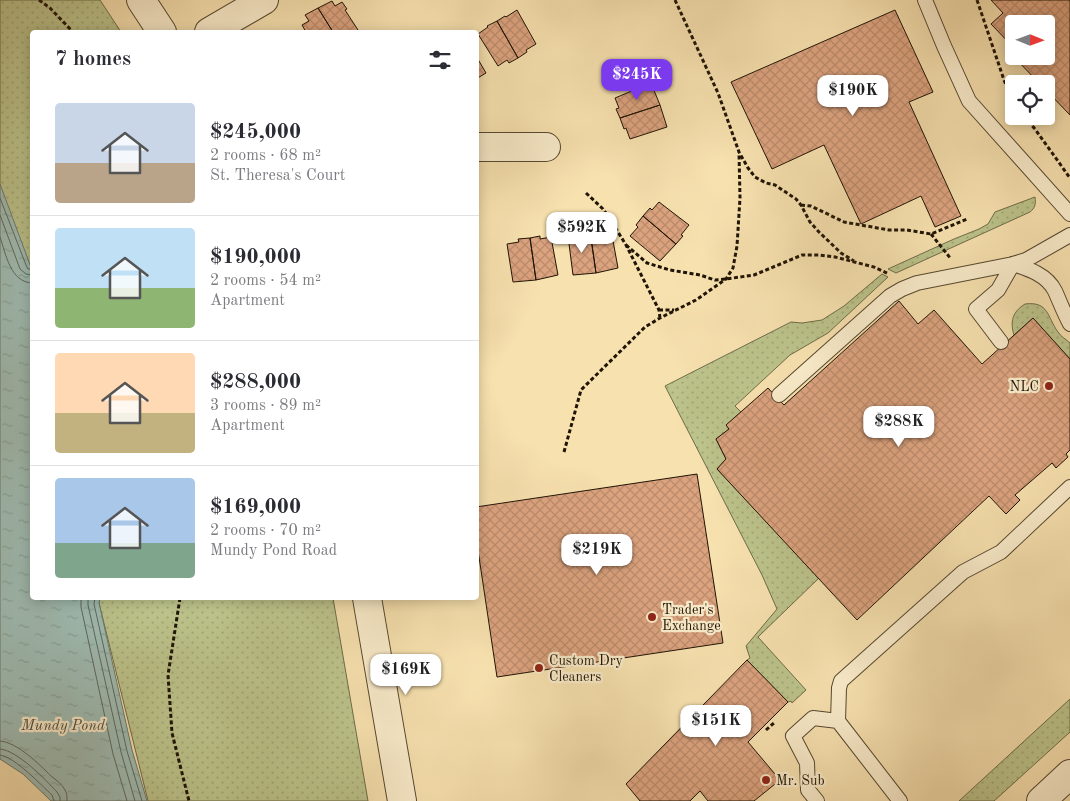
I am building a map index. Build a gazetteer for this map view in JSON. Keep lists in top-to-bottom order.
{
  "water": ["Mundy Pond"],
  "places": [
    "NLC",
    "Trader's Exchange",
    "Custom Dry Cleaners",
    "Mr. Sub"
  ],
  "north": "right",
  "page": {
    "heading": "7 homes",
    "price": [
      "$245K",
      "$190K",
      "$592K",
      "$288K",
      "$219K",
      "$169K",
      "$151K"
    ],
    "list": [
      {
        "name": "$245,000",
        "note": "2 rooms · 68 m² · St. Theresa's Court"
      },
      {
        "name": "$190,000",
        "note": "2 rooms · 54 m² · Apartment"
      },
      {
        "name": "$288,000",
        "note": "3 rooms · 89 m² · Apartment"
      },
      {
        "name": "$169,000",
        "note": "2 rooms · 70 m² · Mundy Pond Road"
      }
    ]
  }
}
